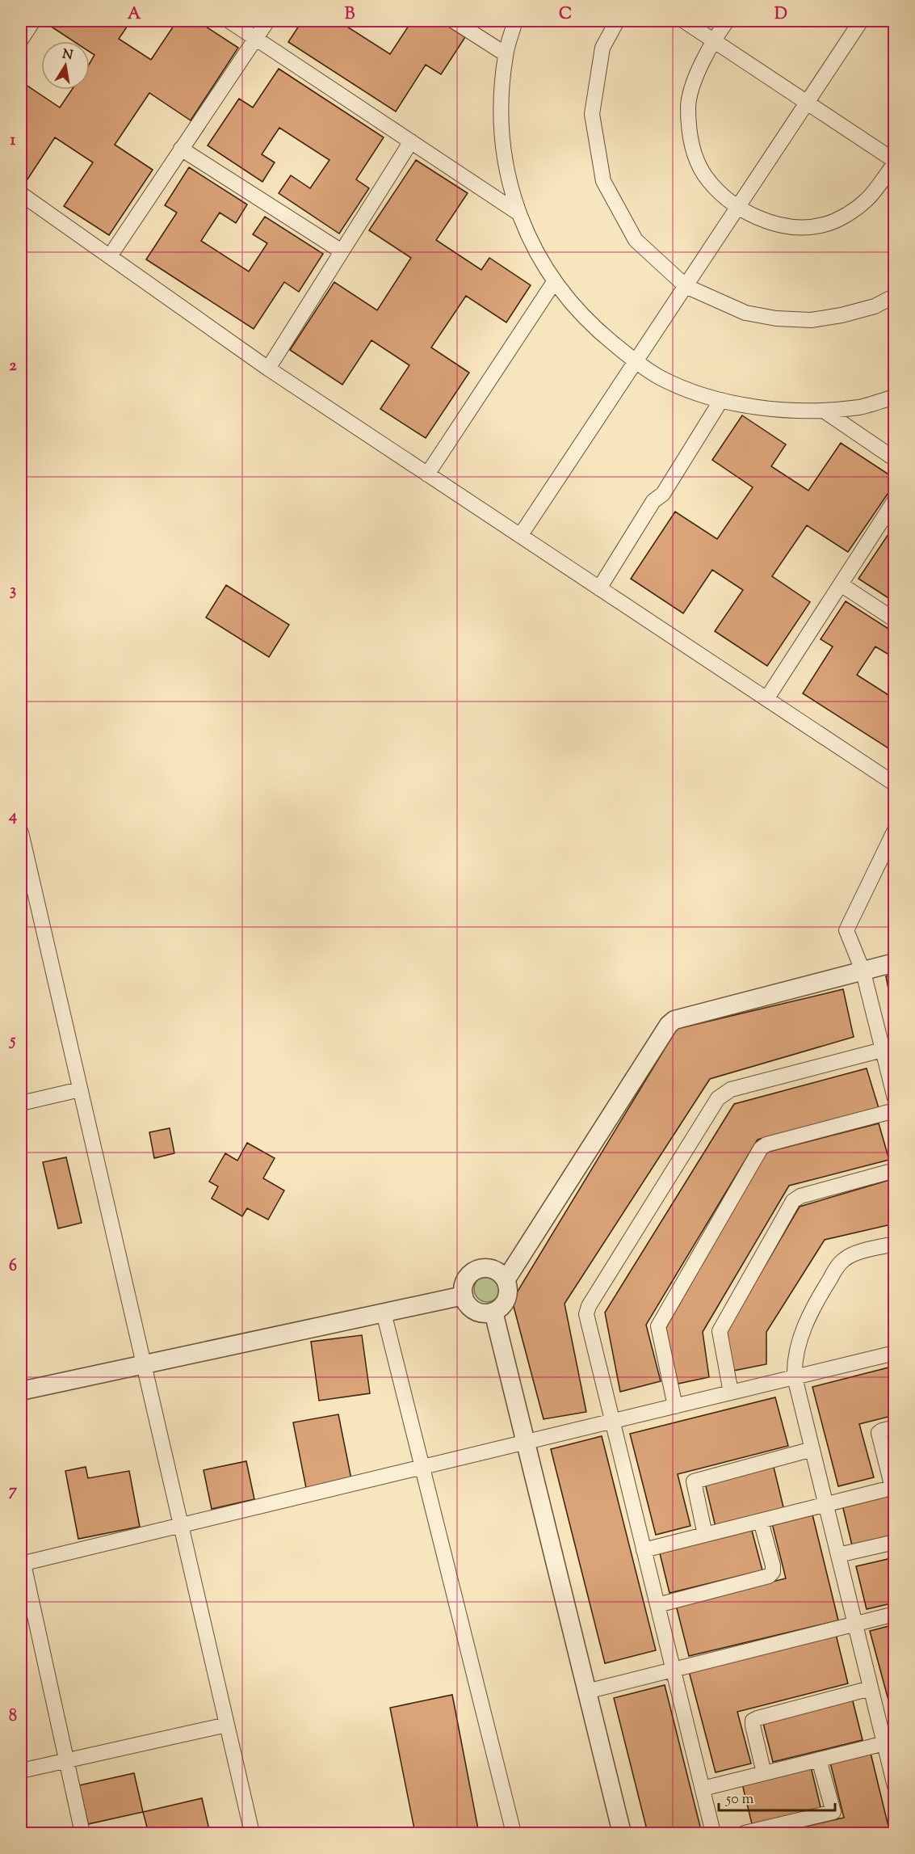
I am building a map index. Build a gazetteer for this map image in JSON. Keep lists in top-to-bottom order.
{
  "scale_bar": "50 m",
  "north": "top",
  "grid": {
    "columns": [
      "A",
      "B",
      "C",
      "D"
    ],
    "rows": [
      "1",
      "2",
      "3",
      "4",
      "5",
      "6",
      "7",
      "8"
    ]
  }
}
